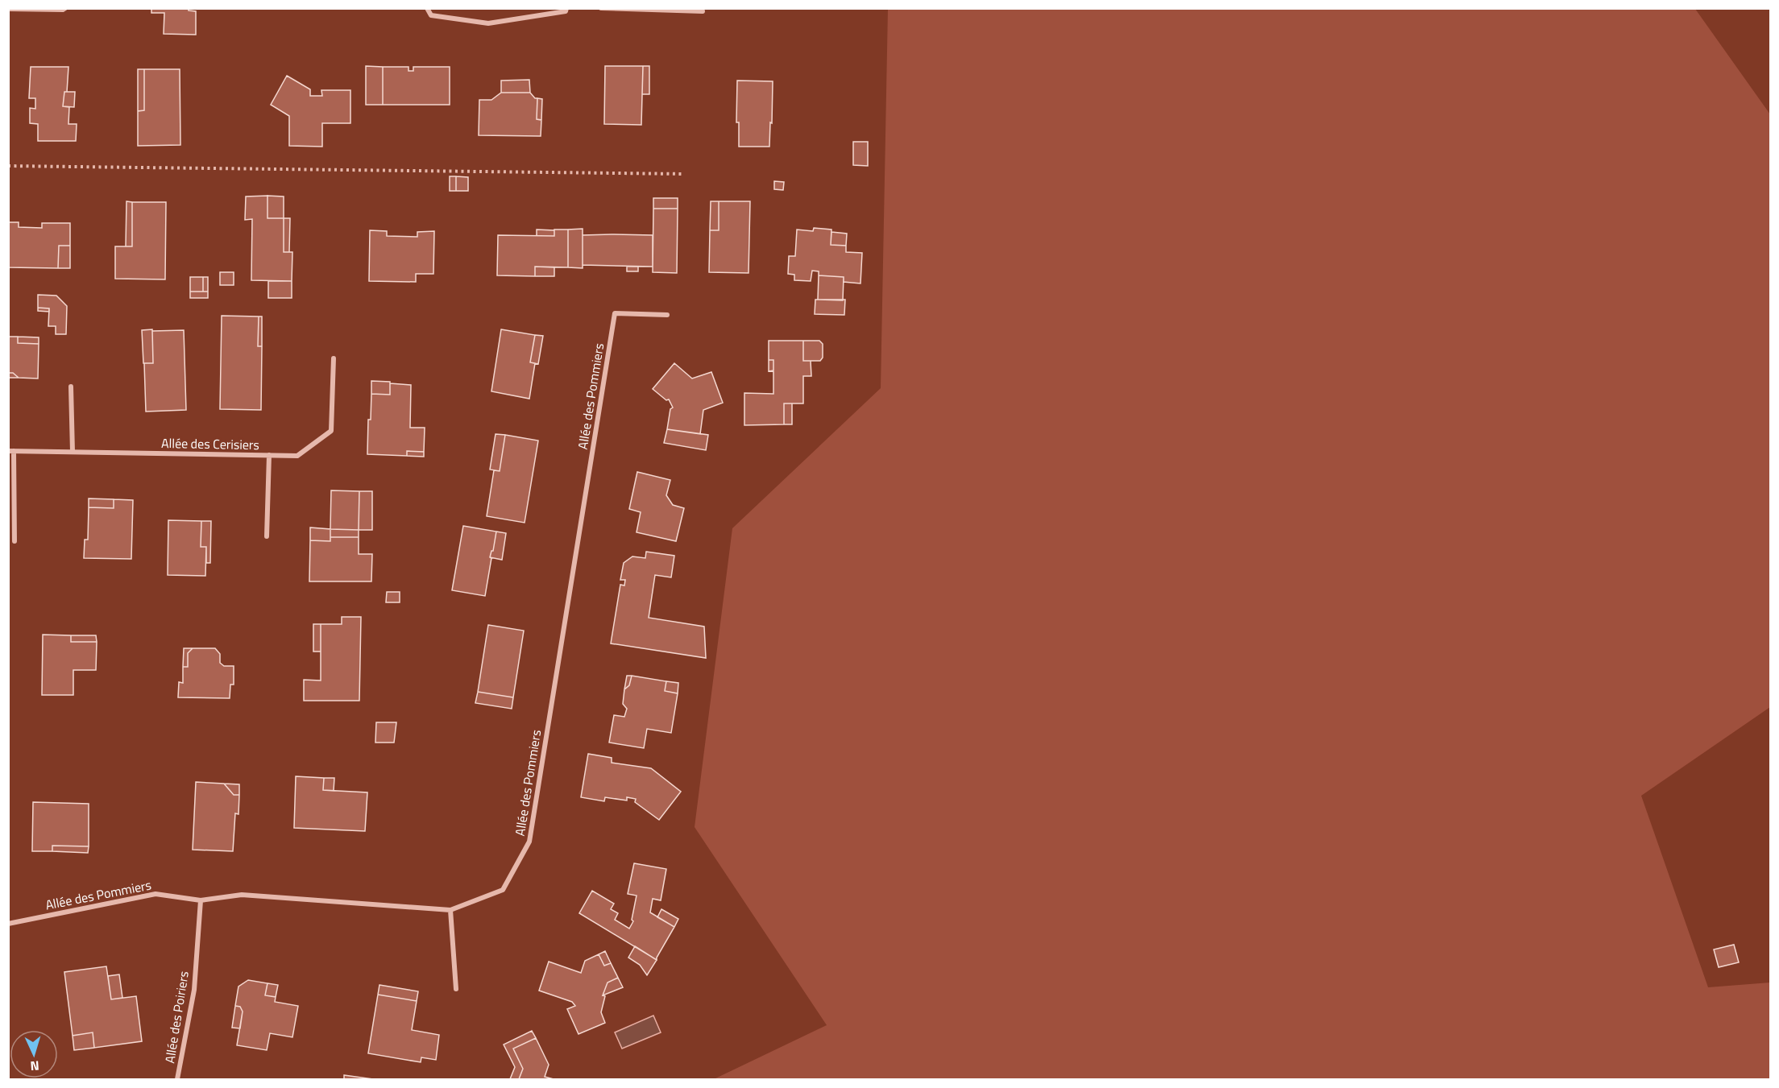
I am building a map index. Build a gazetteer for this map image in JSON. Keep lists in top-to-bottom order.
{
  "streets": {
    "street": ["Allée des Pommiers", "Allée des Cerisiers", "Allée des Poiriers"]
  },
  "crossings": [
    ["Allée des Pommiers", "Allée des Poiriers"]
  ],
  "north": "bottom"
}
